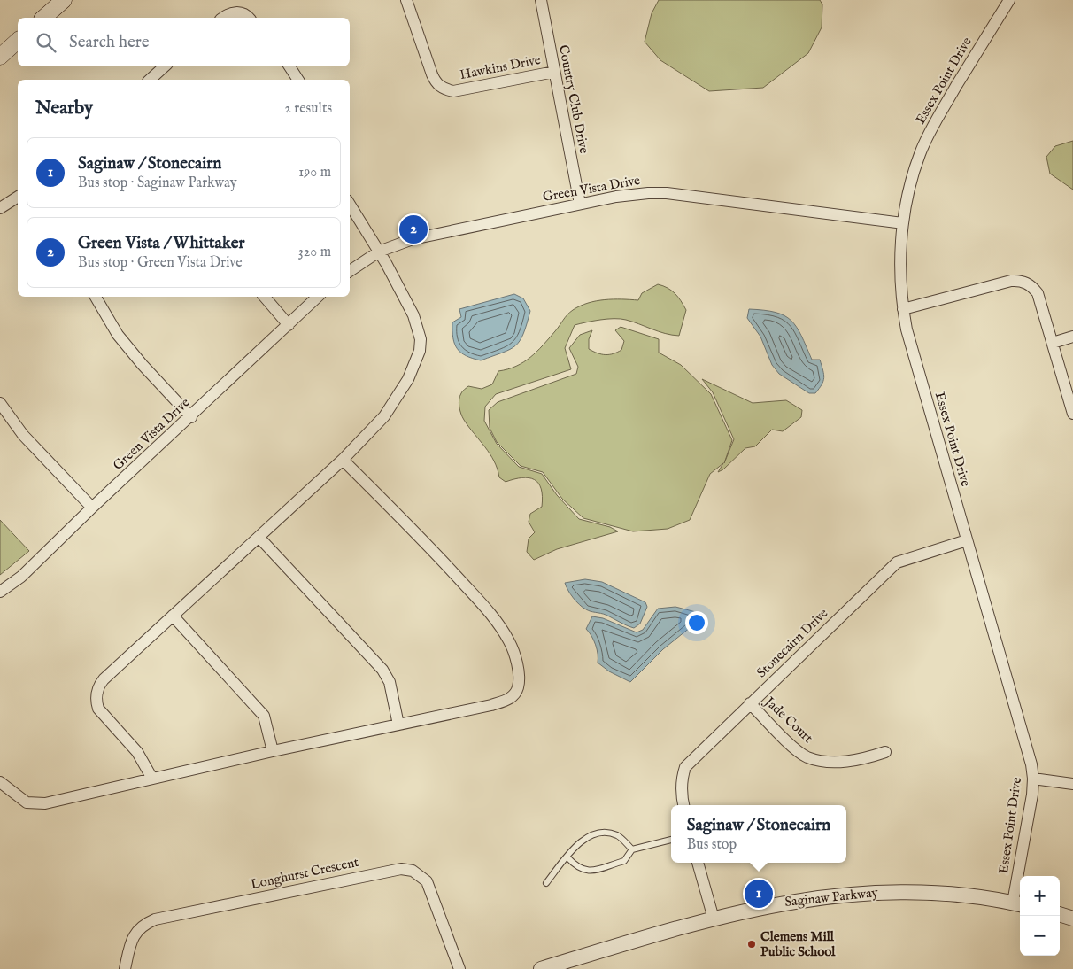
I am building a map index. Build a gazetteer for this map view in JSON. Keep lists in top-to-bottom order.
{
  "streets": {
    "street": [
      "Hawkins Drive",
      "Essex Point Drive",
      "Country Club Drive",
      "Green Vista Drive",
      "Stonecairn Drive",
      "Jade Court",
      "Longhurst Crescent",
      "Saginaw Parkway"
    ]
  },
  "crossings": [
    ["Hawkins Drive", "Country Club Drive"],
    ["Essex Point Drive", "Green Vista Drive"],
    ["Essex Point Drive", "Stonecairn Drive"],
    ["Essex Point Drive", "Saginaw Parkway"],
    ["Country Club Drive", "Green Vista Drive"],
    ["Stonecairn Drive", "Jade Court"]
  ],
  "places": ["Clemens Mill Public School"],
  "page": {
    "search": "Search here",
    "heading": ["Nearby", "2 results"],
    "list": [
      {
        "mark": "1",
        "name": "Saginaw / Stonecairn",
        "note": "Bus stop · Saginaw Parkway",
        "value": "190 m"
      },
      {
        "mark": "2",
        "name": "Green Vista / Whittaker",
        "note": "Bus stop · Green Vista Drive",
        "value": "320 m"
      }
    ],
    "pins": ["2", "1"],
    "popup": ["Saginaw / Stonecairn", "Bus stop"],
    "map_buttons": ["+", "−"]
  }
}
